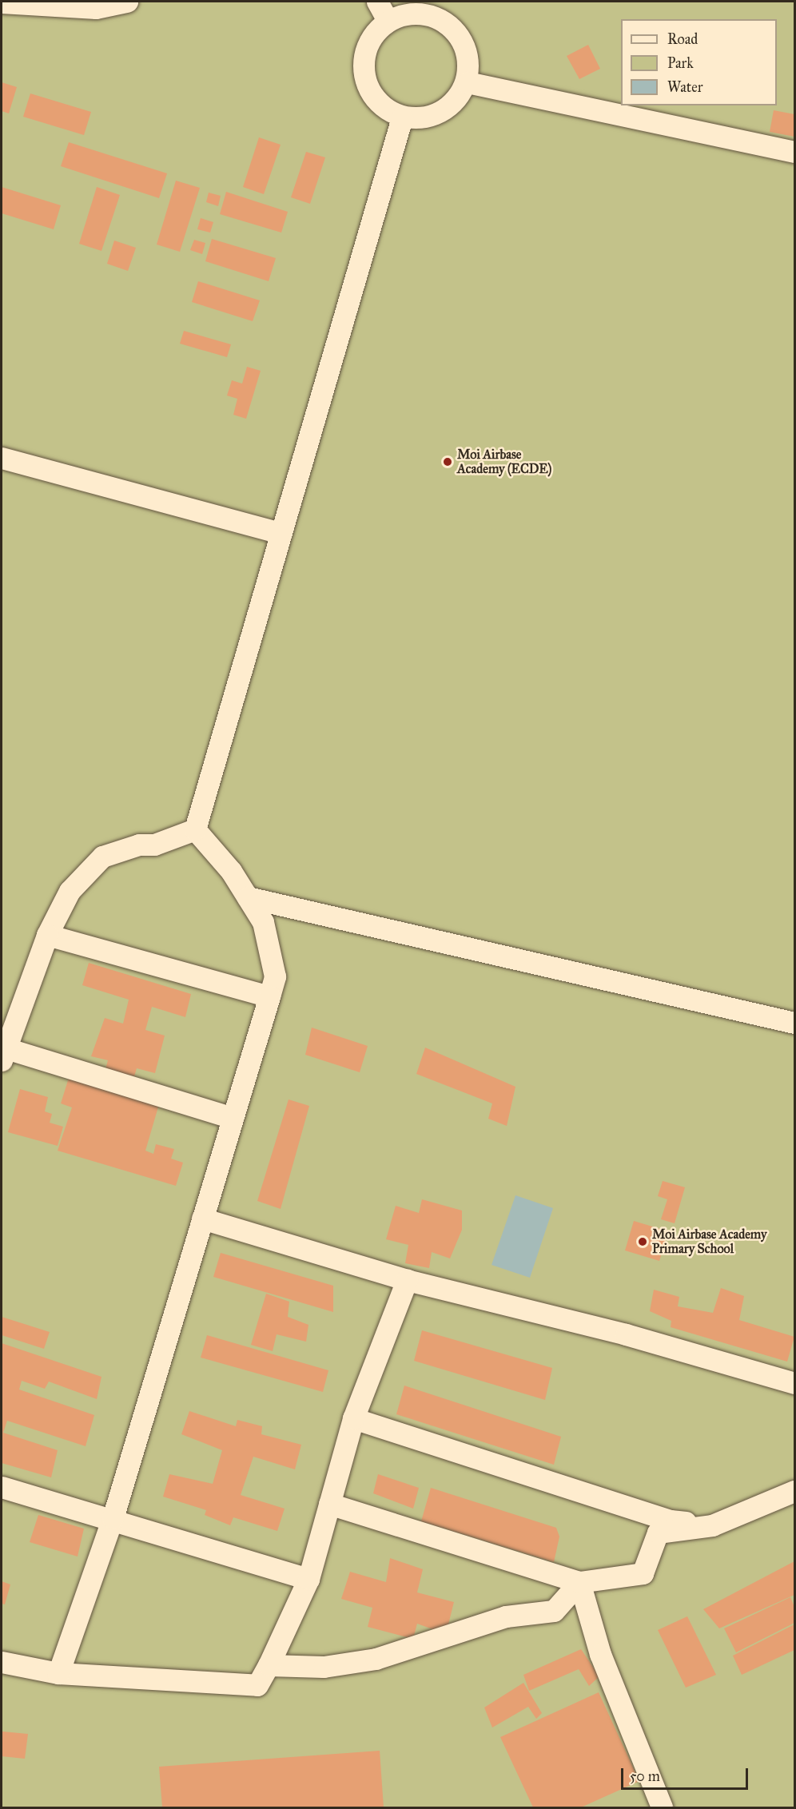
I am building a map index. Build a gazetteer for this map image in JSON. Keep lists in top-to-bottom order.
{
  "places": ["Moi Airbase Academy (ECDE)", "Moi Airbase Academy Primary School"],
  "legend": ["Road", "Park", "Water"],
  "scale_bar": "50 m"
}
